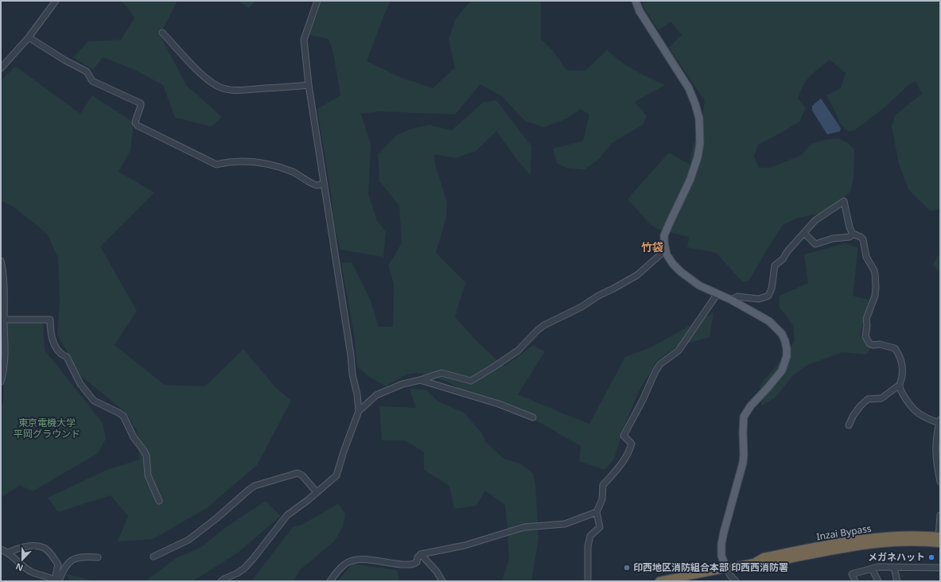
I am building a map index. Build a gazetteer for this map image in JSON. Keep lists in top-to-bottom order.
{
  "streets": {
    "highway": ["Inzai Bypass"]
  },
  "districts": ["竹袋"],
  "parks": ["東京電機大学 平岡グラウンド"],
  "places": ["メガネハット", "印西地区消防組合本部 印西西消防署"],
  "north": "bottom"
}
